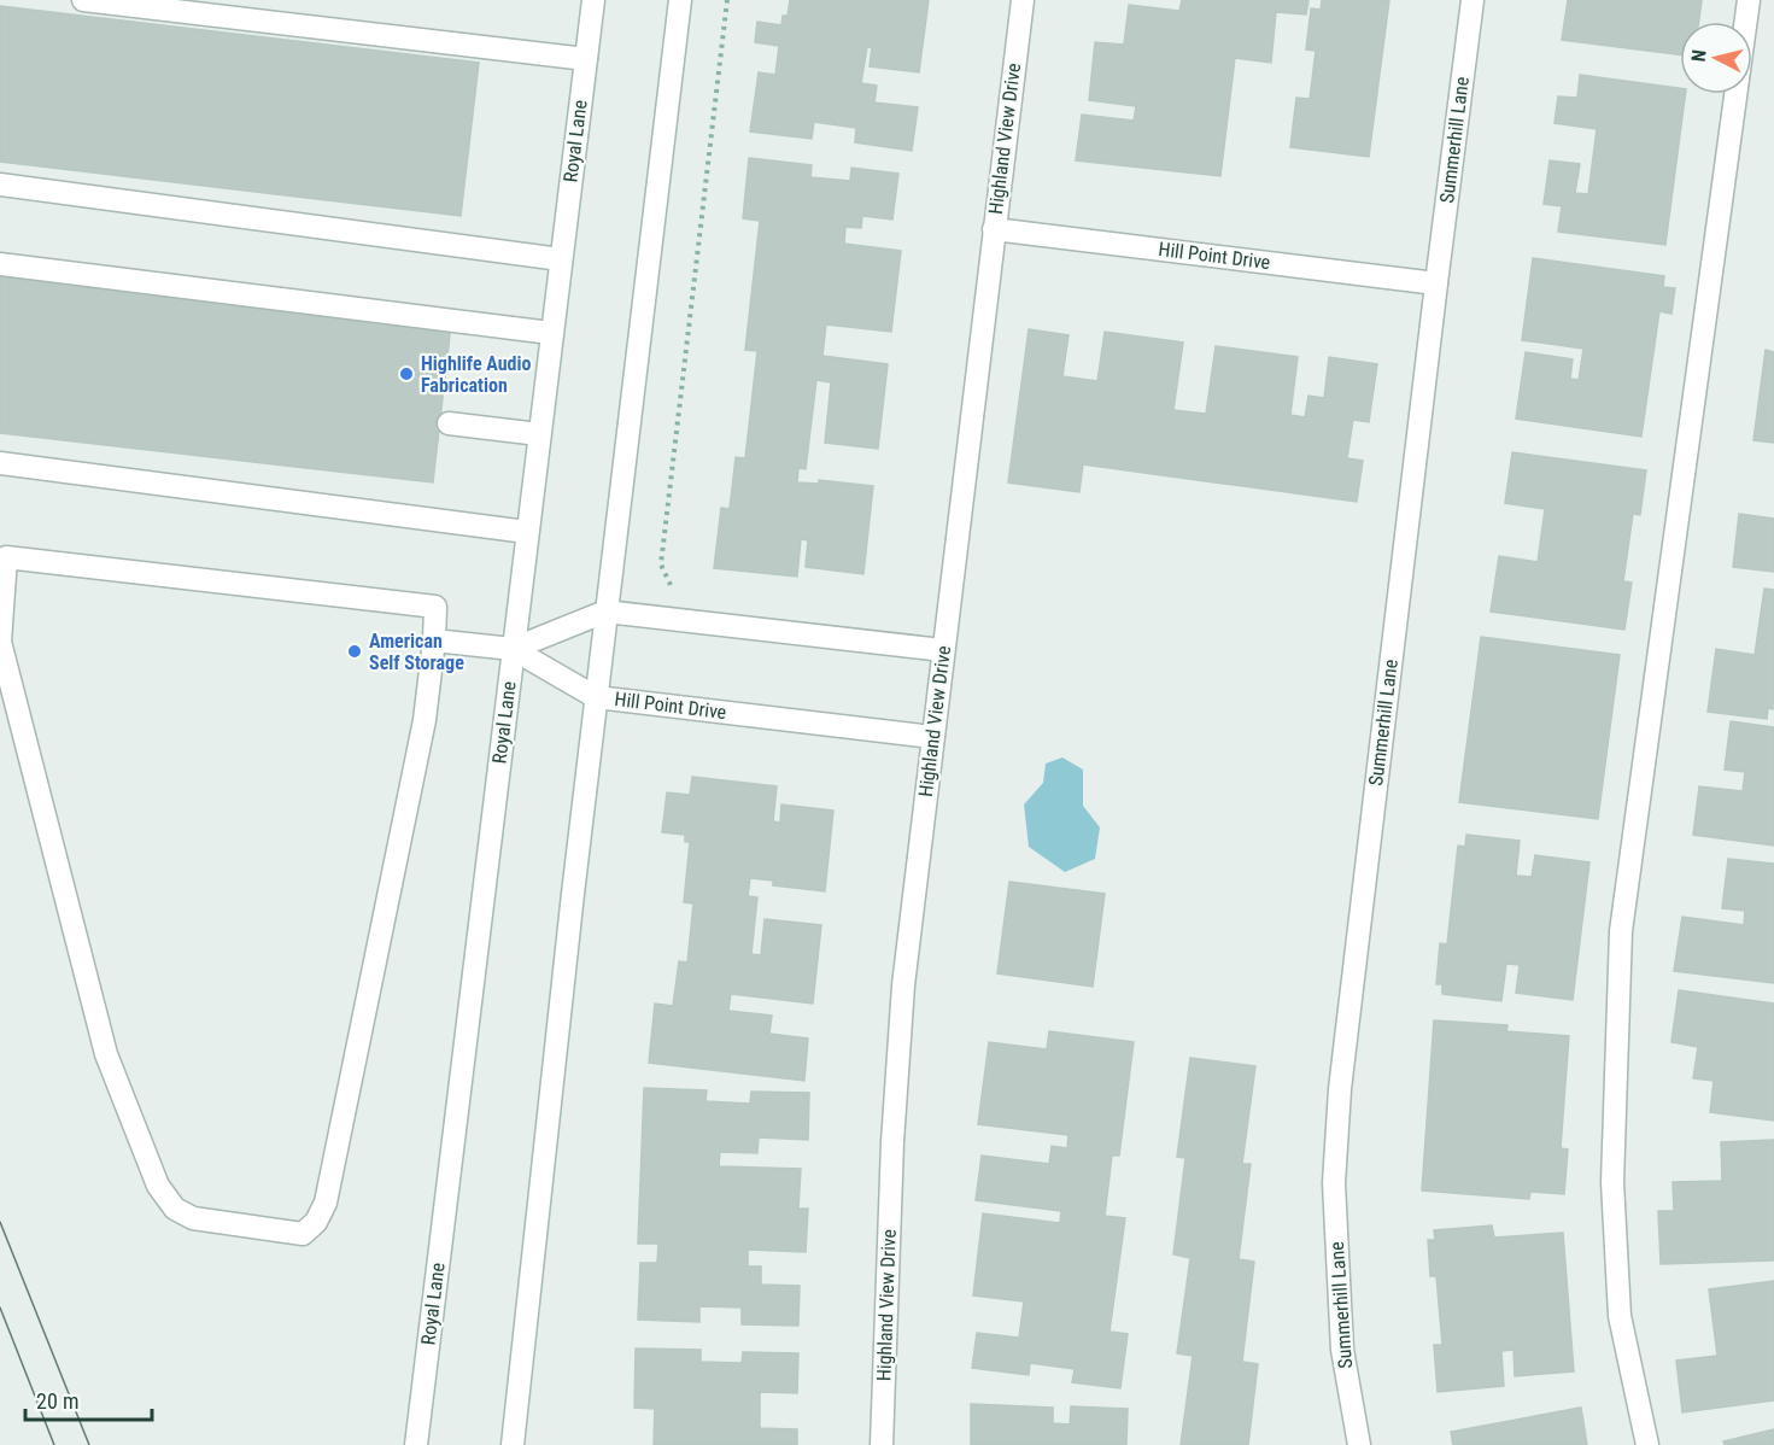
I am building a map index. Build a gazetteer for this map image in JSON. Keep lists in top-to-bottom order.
{
  "streets": {
    "street": [
      "Highland View Drive",
      "Summerhill Lane",
      "Royal Lane",
      "Hill Point Drive"
    ]
  },
  "crossings": [
    ["Highland View Drive", "Hill Point Drive"],
    ["Summerhill Lane", "Hill Point Drive"],
    ["Royal Lane", "Hill Point Drive"]
  ],
  "places": ["Highlife Audio Fabrication", "American Self Storage"],
  "scale_bar": "20 m",
  "north": "left"
}
